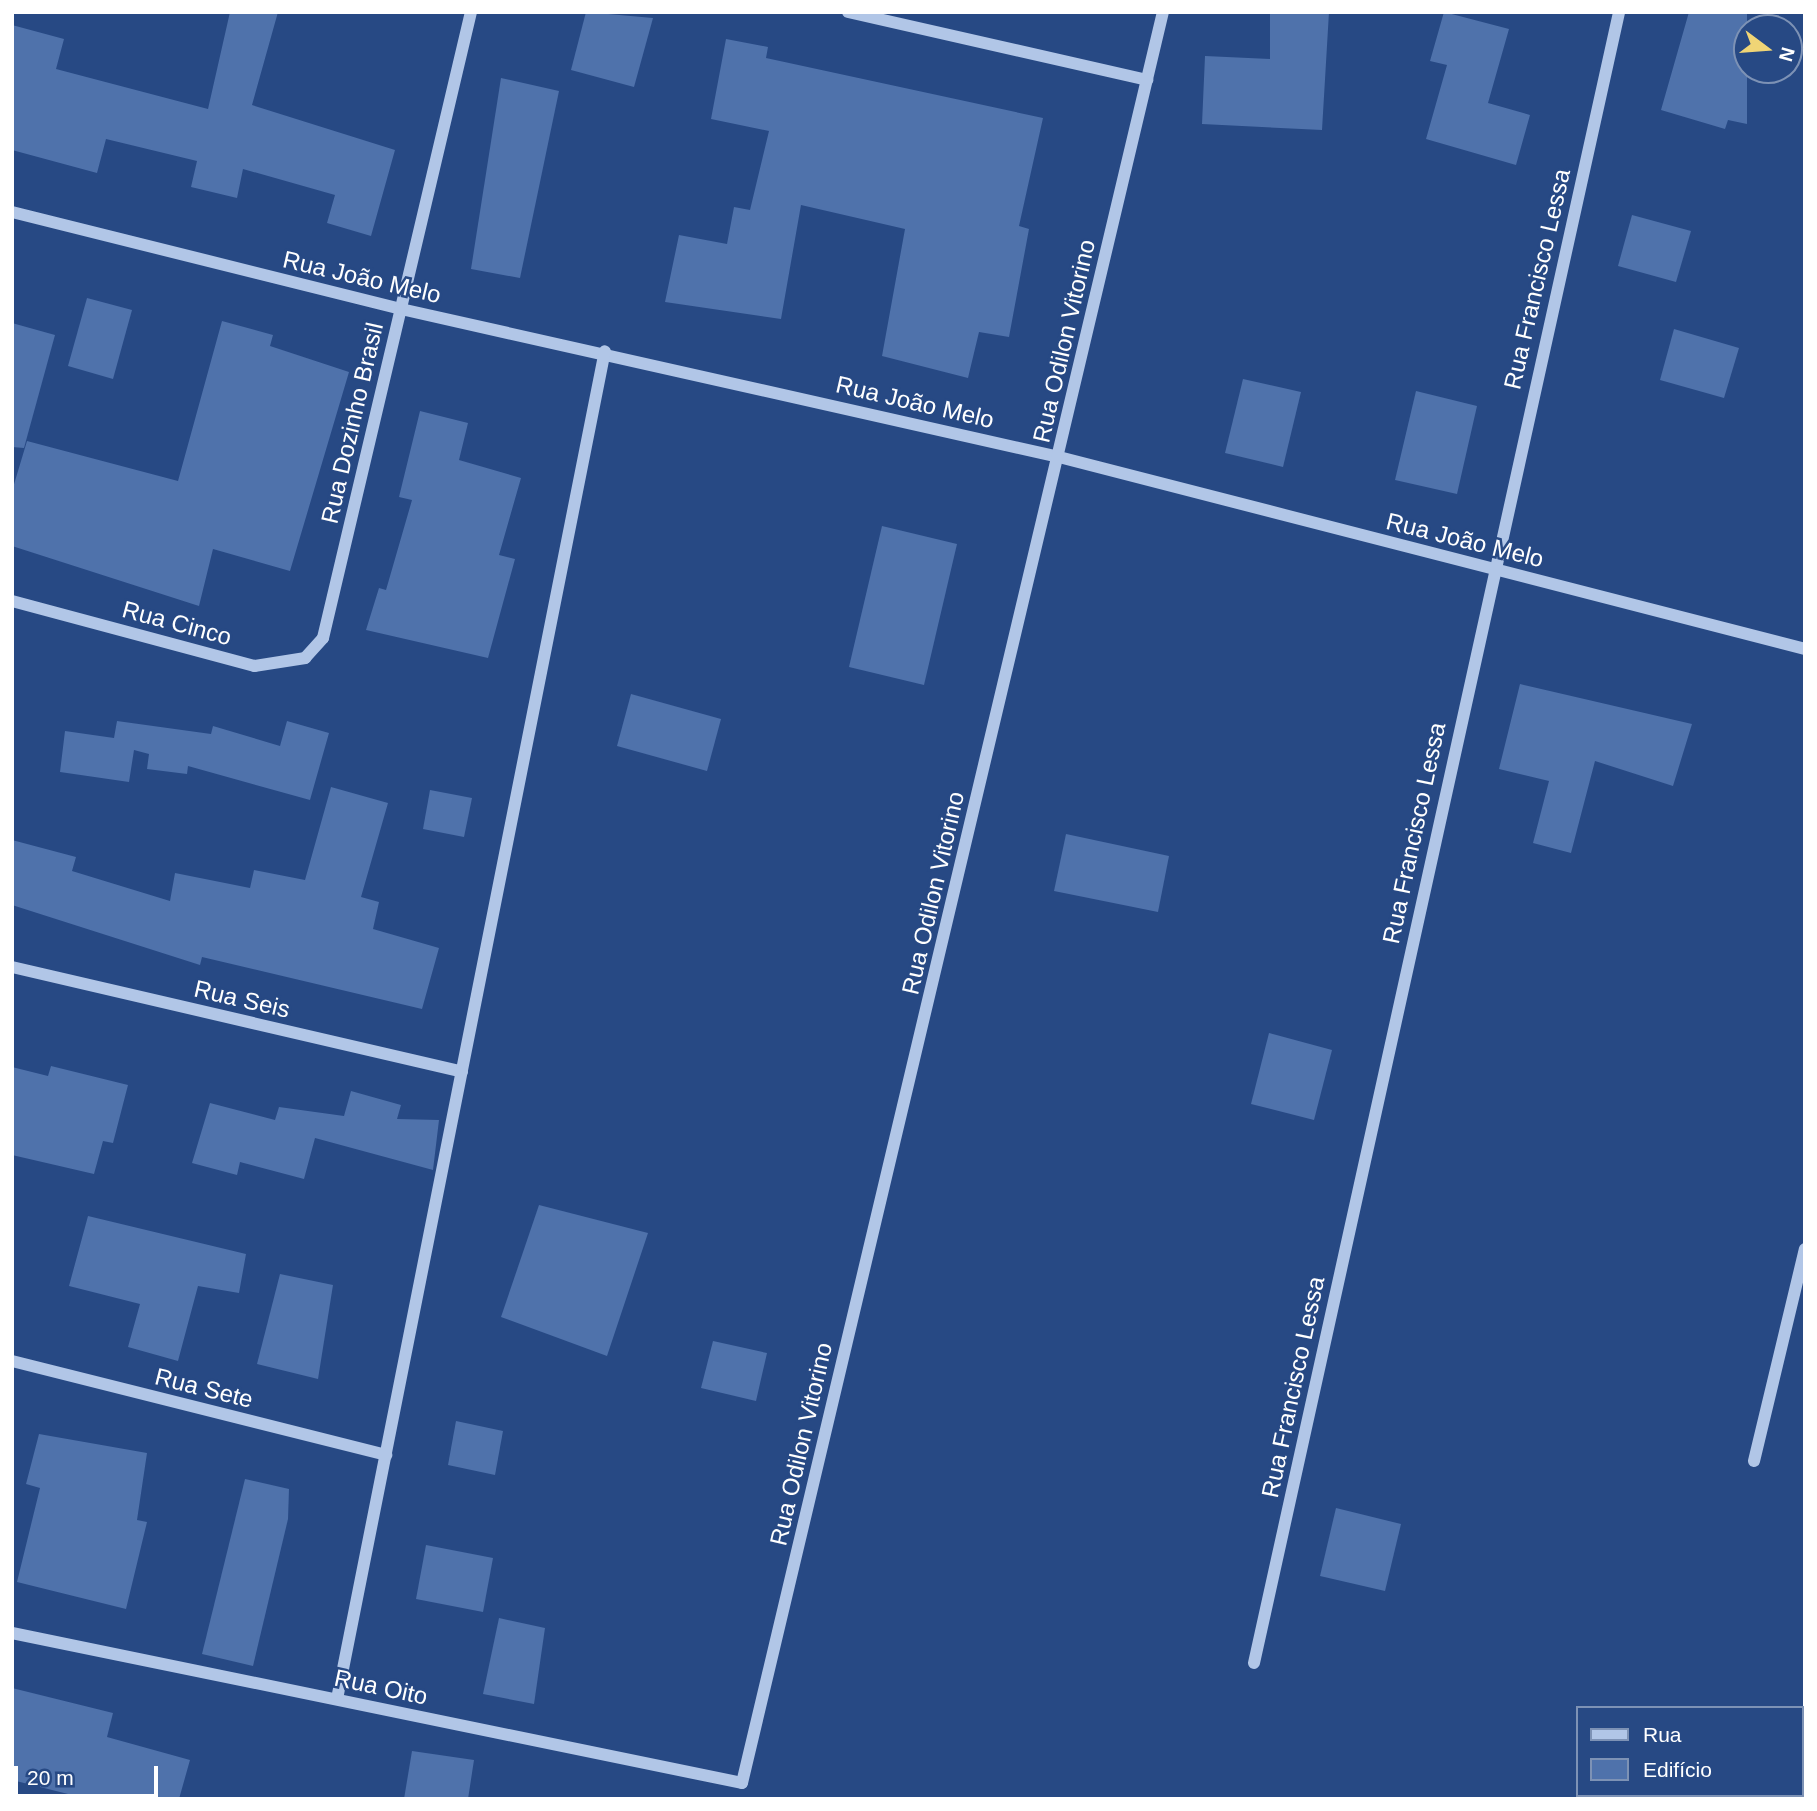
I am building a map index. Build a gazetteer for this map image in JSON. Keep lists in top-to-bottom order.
{
  "streets": {
    "street": [
      "Rua João Melo",
      "Rua Francisco Lessa",
      "Rua Odilon Vitorino",
      "Rua Dozinho Brasil",
      "Rua Cinco",
      "Rua Seis",
      "Rua Sete",
      "Rua Oito"
    ]
  },
  "crossings": [
    ["Rua João Melo", "Rua Francisco Lessa"],
    ["Rua João Melo", "Rua Odilon Vitorino"],
    ["Rua João Melo", "Rua Dozinho Brasil"],
    ["Rua Odilon Vitorino", "Rua Oito"],
    ["Rua Dozinho Brasil", "Rua Cinco"]
  ],
  "legend": ["Rua", "Edifício"],
  "scale_bar": "20 m",
  "north": "right"
}
